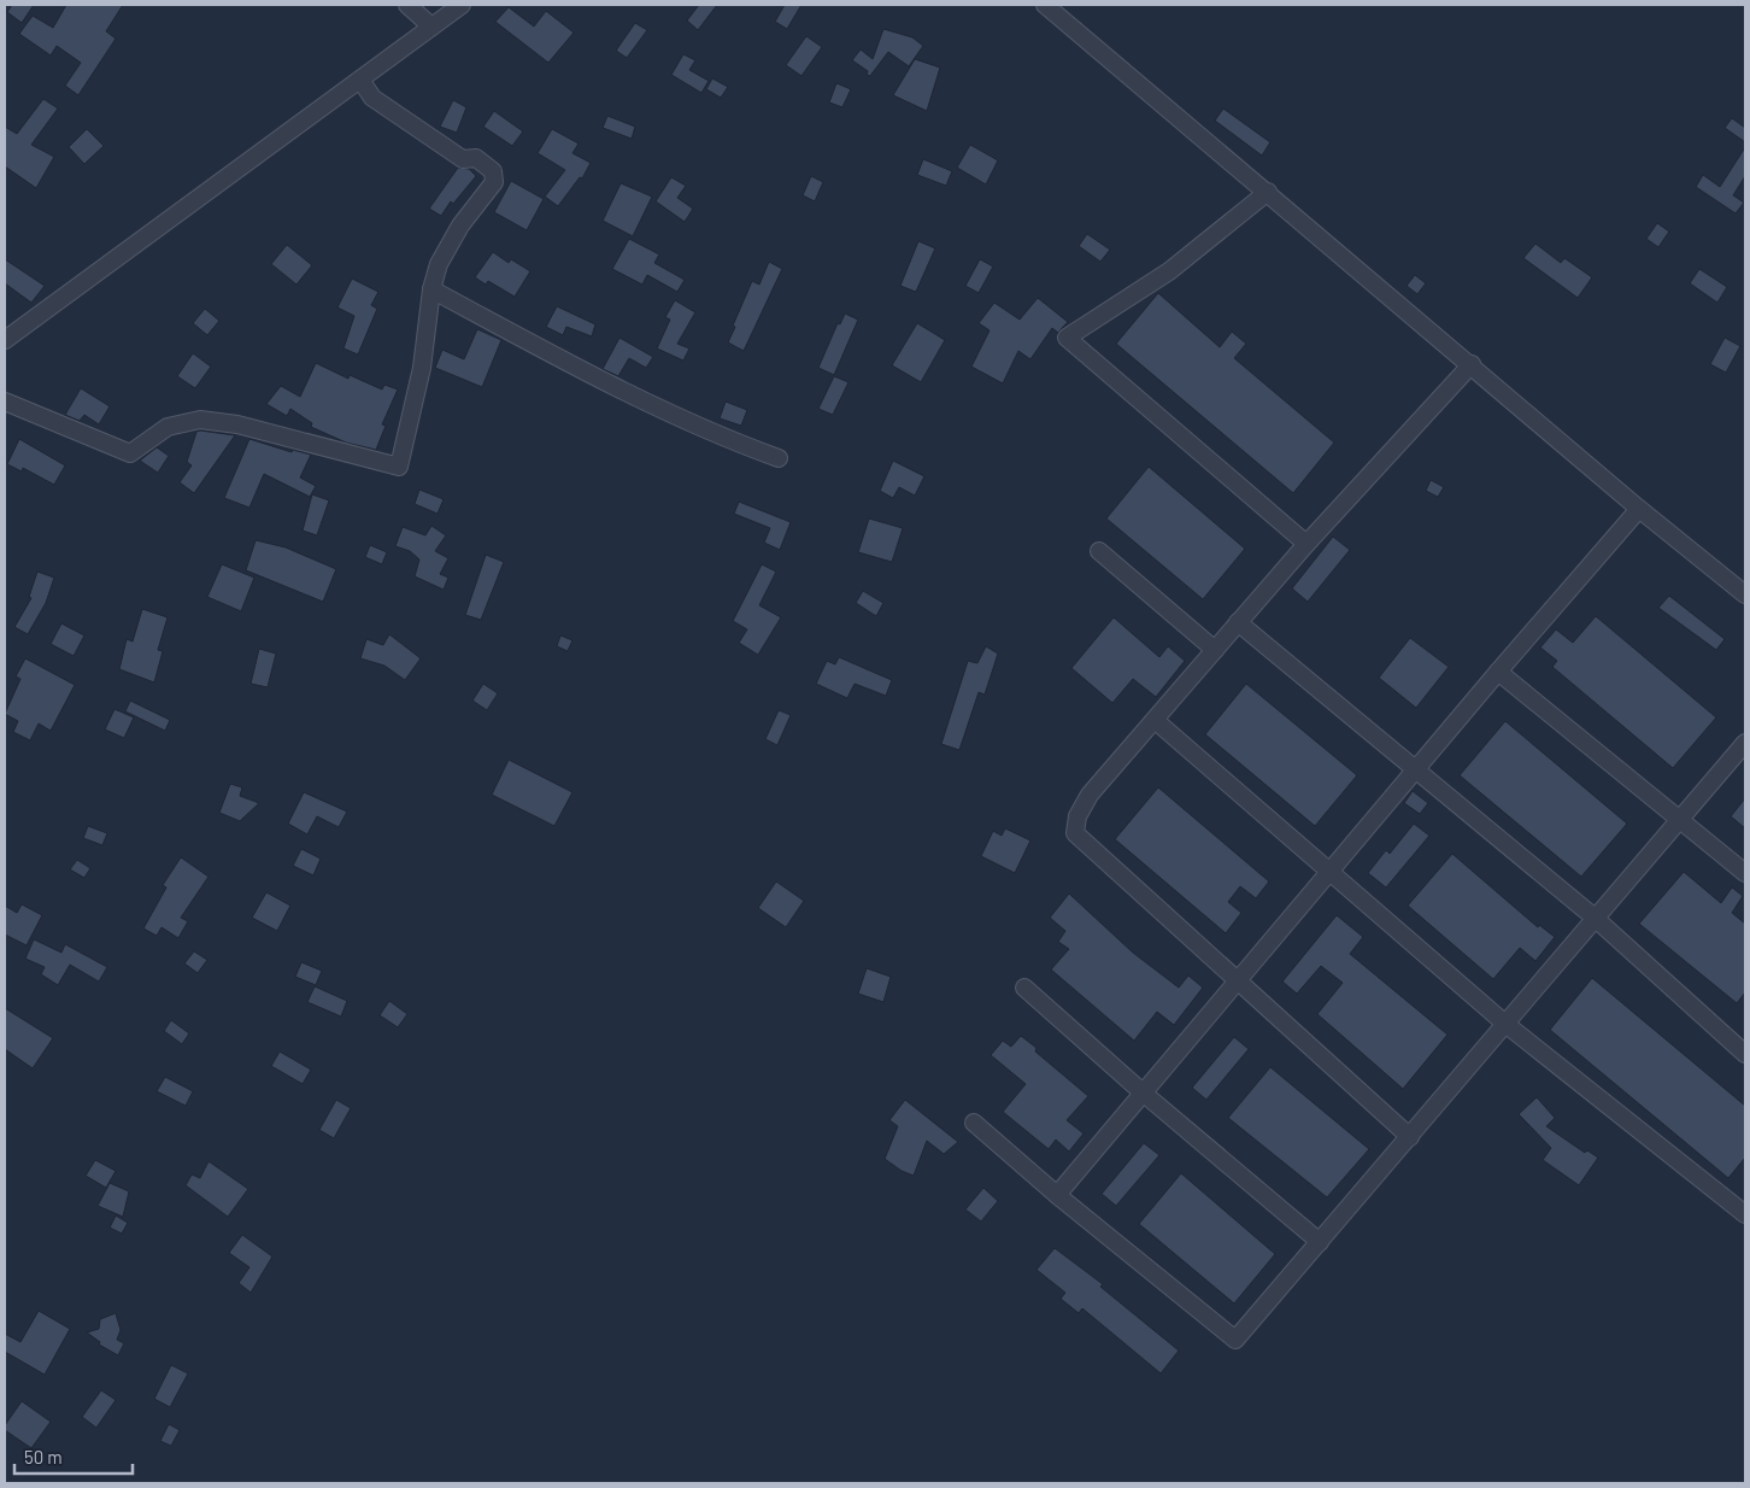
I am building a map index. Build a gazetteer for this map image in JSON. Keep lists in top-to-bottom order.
{
  "scale_bar": "50 m"
}
